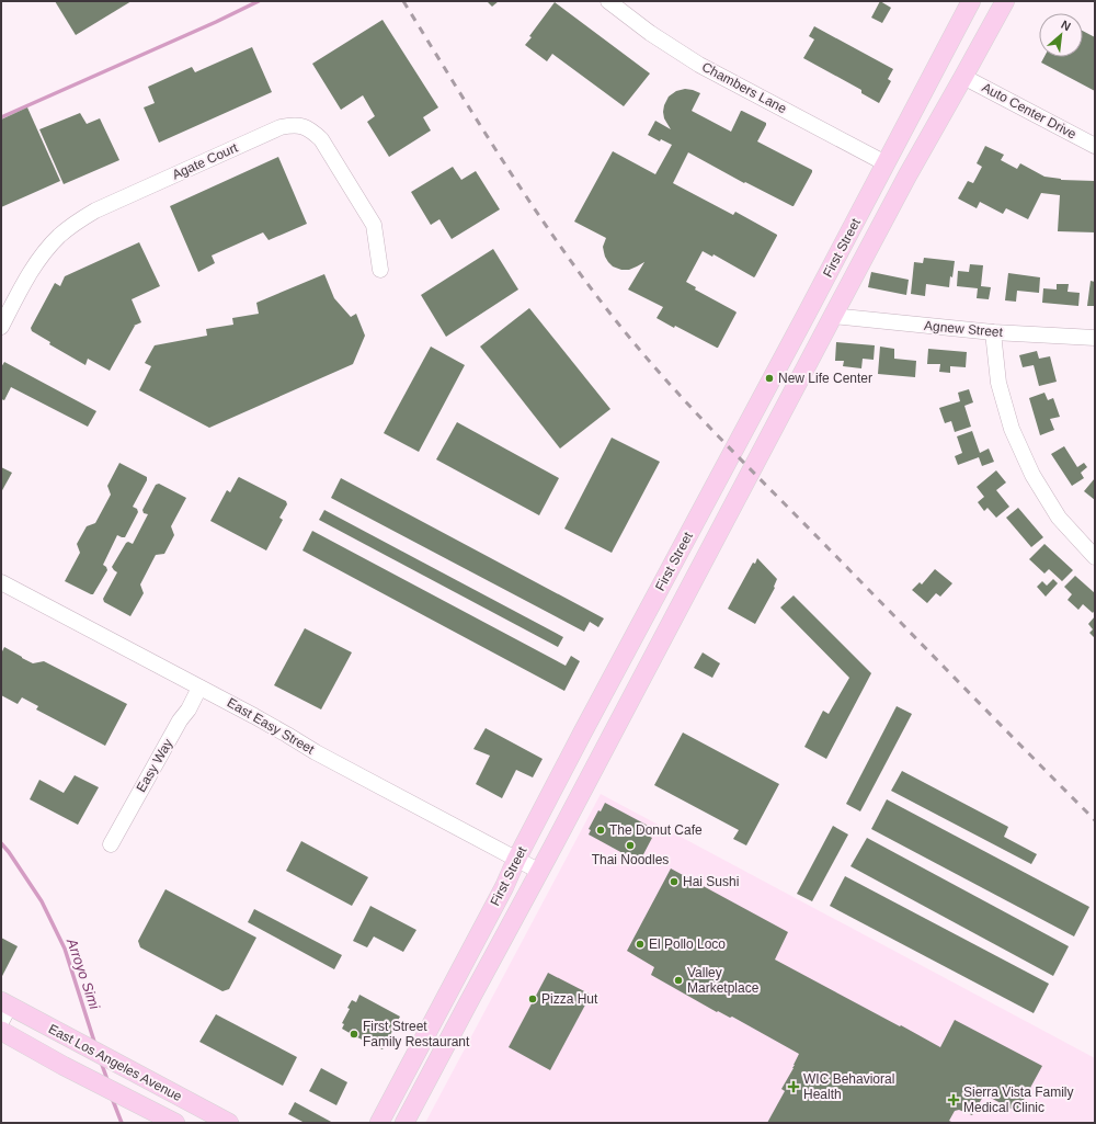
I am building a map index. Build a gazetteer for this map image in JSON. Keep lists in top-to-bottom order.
{
  "streets": {
    "main road": ["First Street", "East Los Angeles Avenue"],
    "street": [
      "Chambers Lane",
      "Auto Center Drive",
      "Agate Court",
      "Agnew Street",
      "East Easy Street",
      "Easy Way"
    ]
  },
  "crossings": [
    ["Chambers Lane", "First Street"],
    ["First Street", "Agnew Street"],
    ["First Street", "East Easy Street"],
    ["East Easy Street", "Easy Way"]
  ],
  "water": ["Arroyo Simi"],
  "places": {
    "other": [
      "New Life Center",
      "The Donut Cafe",
      "Thai Noodles",
      "Hai Sushi",
      "El Pollo Loco",
      "Valley Marketplace",
      "Pizza Hut",
      "First Street Family Restaurant"
    ],
    "health": ["WIC Behavioral Health", "Sierra Vista Family Medical Clinic"]
  },
  "north": "top right"
}
